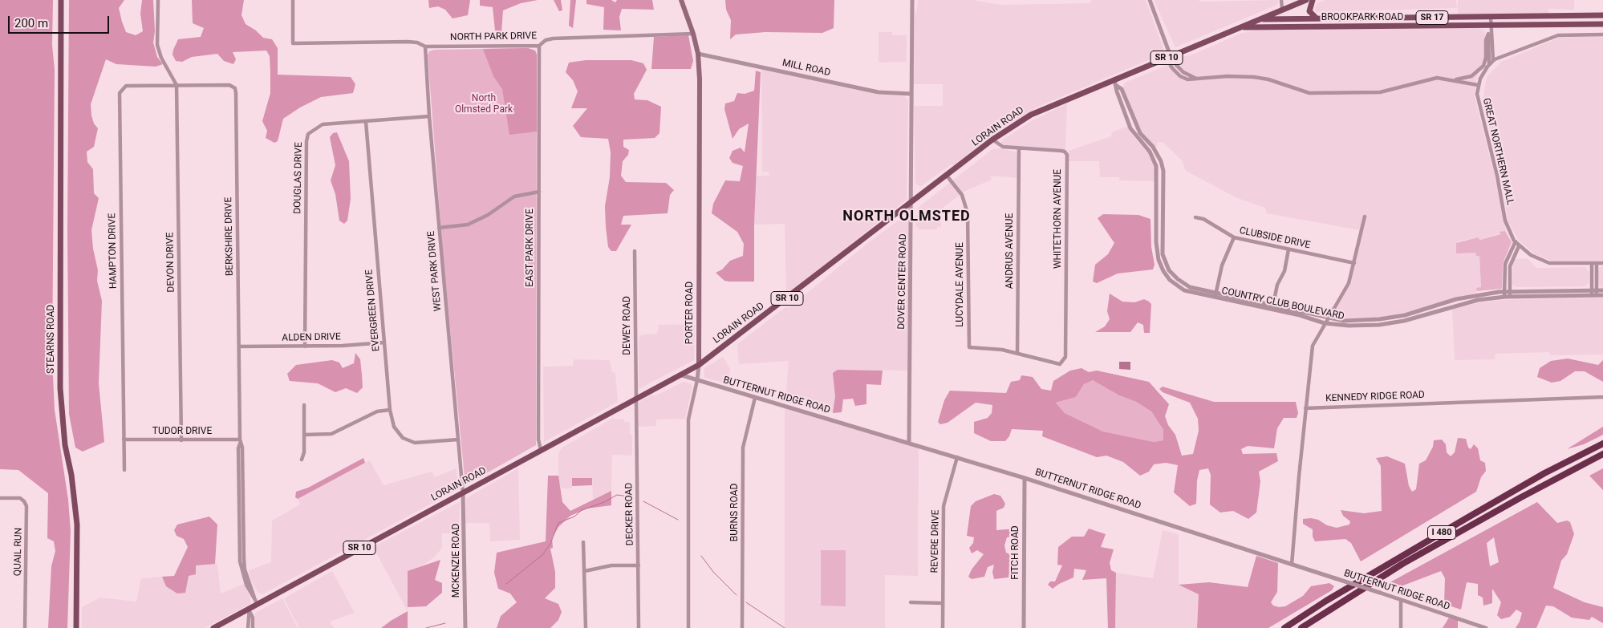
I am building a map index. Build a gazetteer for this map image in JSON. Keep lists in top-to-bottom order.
{
  "streets": {
    "highway": ["I 480"],
    "main road": [
      "BROOKPARK ROAD",
      "SR 17",
      "SR 10",
      "LORAIN ROAD",
      "PORTER ROAD",
      "STEARNS ROAD"
    ],
    "street": [
      "NORTH PARK DRIVE",
      "MILL ROAD",
      "GREAT NORTHERN MALL",
      "DOUGLAS DRIVE",
      "WHITETHORN AVENUE",
      "BERKSHIRE DRIVE",
      "CLUBSIDE DRIVE",
      "EAST PARK DRIVE",
      "HAMPTON DRIVE",
      "ANDRUS AVENUE",
      "DEVON DRIVE",
      "WEST PARK DRIVE",
      "DOVER CENTER ROAD",
      "LUCYDALE AVENUE",
      "COUNTRY CLUB BOULEVARD",
      "EVERGREEN DRIVE",
      "DEWEY ROAD",
      "ALDEN DRIVE",
      "BUTTERNUT RIDGE ROAD",
      "KENNEDY RIDGE ROAD",
      "TUDOR DRIVE",
      "BURNS ROAD",
      "DECKER ROAD",
      "REVERE DRIVE",
      "QUAIL RUN",
      "FITCH ROAD",
      "MCKENZIE ROAD"
    ]
  },
  "crossings": [
    ["BROOKPARK ROAD", "LORAIN ROAD"],
    ["NORTH PARK DRIVE", "EAST PARK DRIVE"],
    ["NORTH PARK DRIVE", "WEST PARK DRIVE"],
    ["NORTH PARK DRIVE", "PORTER ROAD"],
    ["MILL ROAD", "DOVER CENTER ROAD"],
    ["MILL ROAD", "PORTER ROAD"],
    ["LORAIN ROAD", "WHITETHORN AVENUE"],
    ["LORAIN ROAD", "BERKSHIRE DRIVE"],
    ["LORAIN ROAD", "EAST PARK DRIVE"],
    ["LORAIN ROAD", "WEST PARK DRIVE"],
    ["LORAIN ROAD", "DOVER CENTER ROAD"],
    ["LORAIN ROAD", "LUCYDALE AVENUE"],
    ["LORAIN ROAD", "COUNTRY CLUB BOULEVARD"],
    ["LORAIN ROAD", "PORTER ROAD"],
    ["LORAIN ROAD", "DEWEY ROAD"],
    ["LORAIN ROAD", "BUTTERNUT RIDGE ROAD"],
    ["LORAIN ROAD", "DECKER ROAD"],
    ["LORAIN ROAD", "MCKENZIE ROAD"],
    ["DOUGLAS DRIVE", "WEST PARK DRIVE"],
    ["DOUGLAS DRIVE", "EVERGREEN DRIVE"],
    ["DOUGLAS DRIVE", "ALDEN DRIVE"],
    ["WHITETHORN AVENUE", "ANDRUS AVENUE"],
    ["WHITETHORN AVENUE", "LUCYDALE AVENUE"],
    ["BERKSHIRE DRIVE", "HAMPTON DRIVE"],
    ["BERKSHIRE DRIVE", "DEVON DRIVE"],
    ["BERKSHIRE DRIVE", "ALDEN DRIVE"],
    ["BERKSHIRE DRIVE", "TUDOR DRIVE"],
    ["HAMPTON DRIVE", "DEVON DRIVE"],
    ["HAMPTON DRIVE", "TUDOR DRIVE"],
    ["ANDRUS AVENUE", "LUCYDALE AVENUE"],
    ["DEVON DRIVE", "TUDOR DRIVE"],
    ["WEST PARK DRIVE", "EVERGREEN DRIVE"],
    ["WEST PARK DRIVE", "MCKENZIE ROAD"],
    ["DOVER CENTER ROAD", "BUTTERNUT RIDGE ROAD"],
    ["EVERGREEN DRIVE", "ALDEN DRIVE"],
    ["PORTER ROAD", "BUTTERNUT RIDGE ROAD"],
    ["DEWEY ROAD", "DECKER ROAD"],
    ["BUTTERNUT RIDGE ROAD", "BURNS ROAD"],
    ["BUTTERNUT RIDGE ROAD", "REVERE DRIVE"],
    ["BUTTERNUT RIDGE ROAD", "FITCH ROAD"]
  ],
  "districts": ["NORTH OLMSTED"],
  "parks": ["North Olmsted Park"],
  "scale_bar": "200 m"
}
